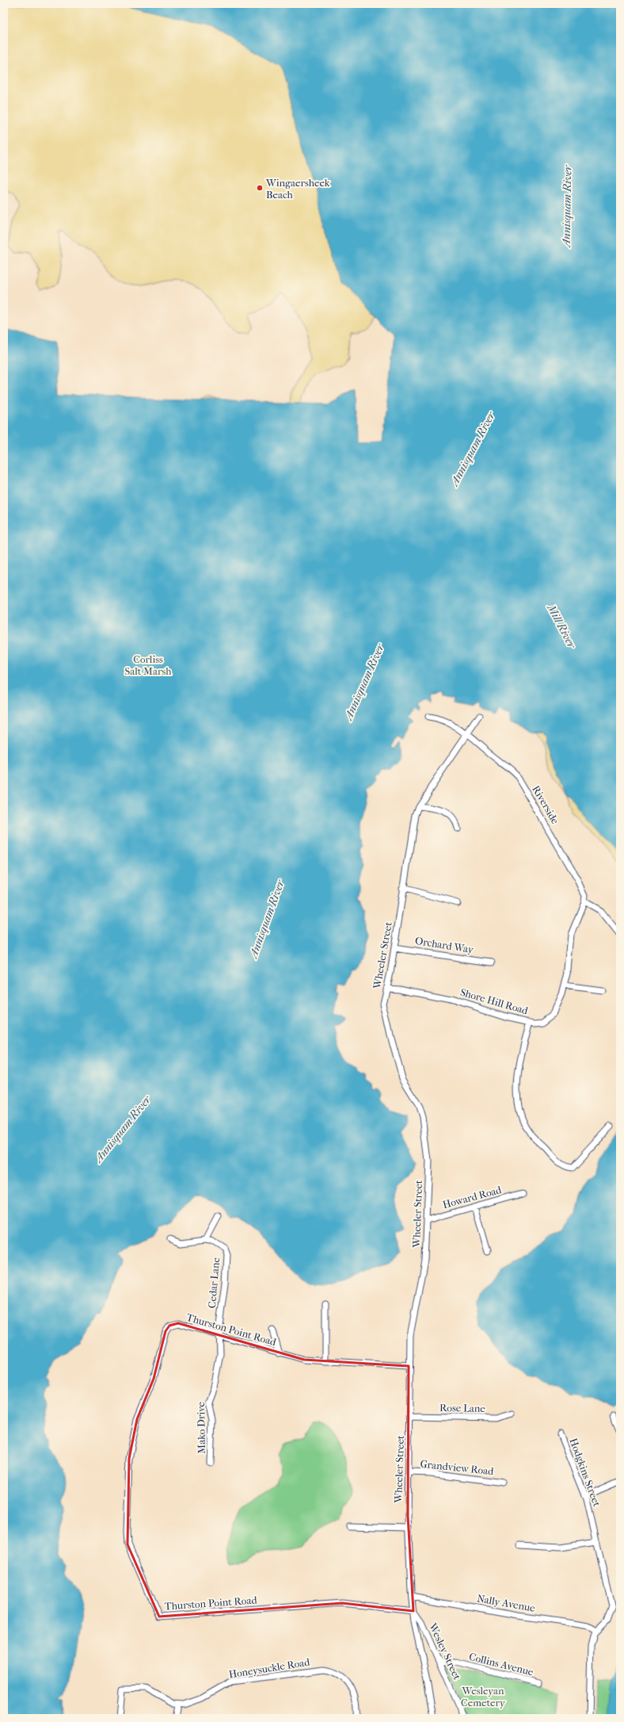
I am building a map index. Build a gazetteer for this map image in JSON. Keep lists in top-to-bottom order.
{
  "streets": {
    "street": [
      "Riverside",
      "Orchard Way",
      "Wheeler Street",
      "Shore Hill Road",
      "Howard Road",
      "Cedar Lane",
      "Thurston Point Road",
      "Rose Lane",
      "Mako Drive",
      "Grandview Road",
      "Hodgkins Street",
      "Nally Avenue",
      "Wesley Street",
      "Collins Avenue",
      "Honeysuckle Road"
    ]
  },
  "crossings": [
    ["Riverside", "Wheeler Street"],
    ["Riverside", "Shore Hill Road"],
    ["Orchard Way", "Wheeler Street"],
    ["Wheeler Street", "Shore Hill Road"],
    ["Wheeler Street", "Howard Road"],
    ["Wheeler Street", "Thurston Point Road"],
    ["Wheeler Street", "Rose Lane"],
    ["Wheeler Street", "Grandview Road"],
    ["Wheeler Street", "Nally Avenue"],
    ["Wheeler Street", "Wesley Street"],
    ["Cedar Lane", "Thurston Point Road"],
    ["Cedar Lane", "Mako Drive"],
    ["Thurston Point Road", "Mako Drive"],
    ["Thurston Point Road", "Wesley Street"],
    ["Hodgkins Street", "Nally Avenue"],
    ["Wesley Street", "Collins Avenue"]
  ],
  "water": ["Annisquam River", "Mill River"],
  "parks": ["Corliss Salt Marsh", "Wesleyan Cemetery"],
  "places": ["Wingaersheek Beach"]
}
